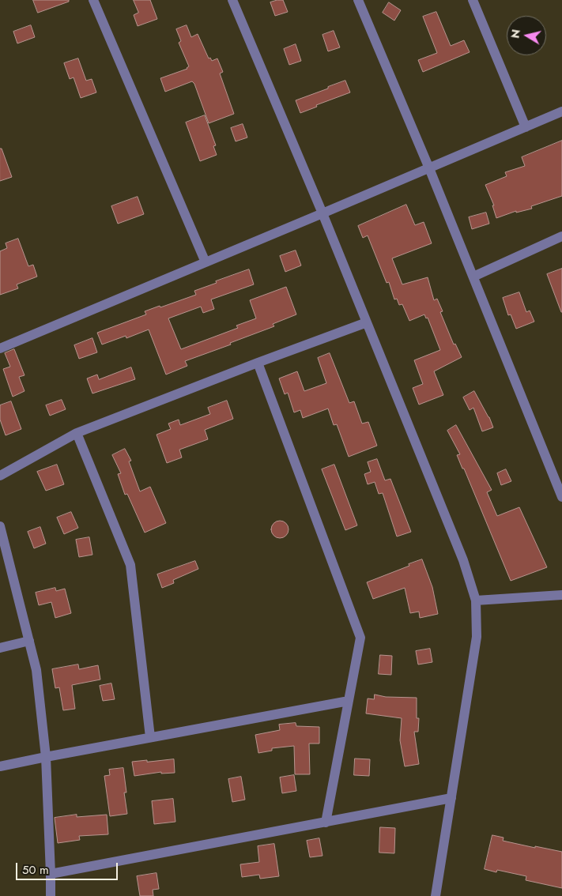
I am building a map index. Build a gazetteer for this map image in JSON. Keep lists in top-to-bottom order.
{
  "scale_bar": "50 m",
  "north": "left"
}
